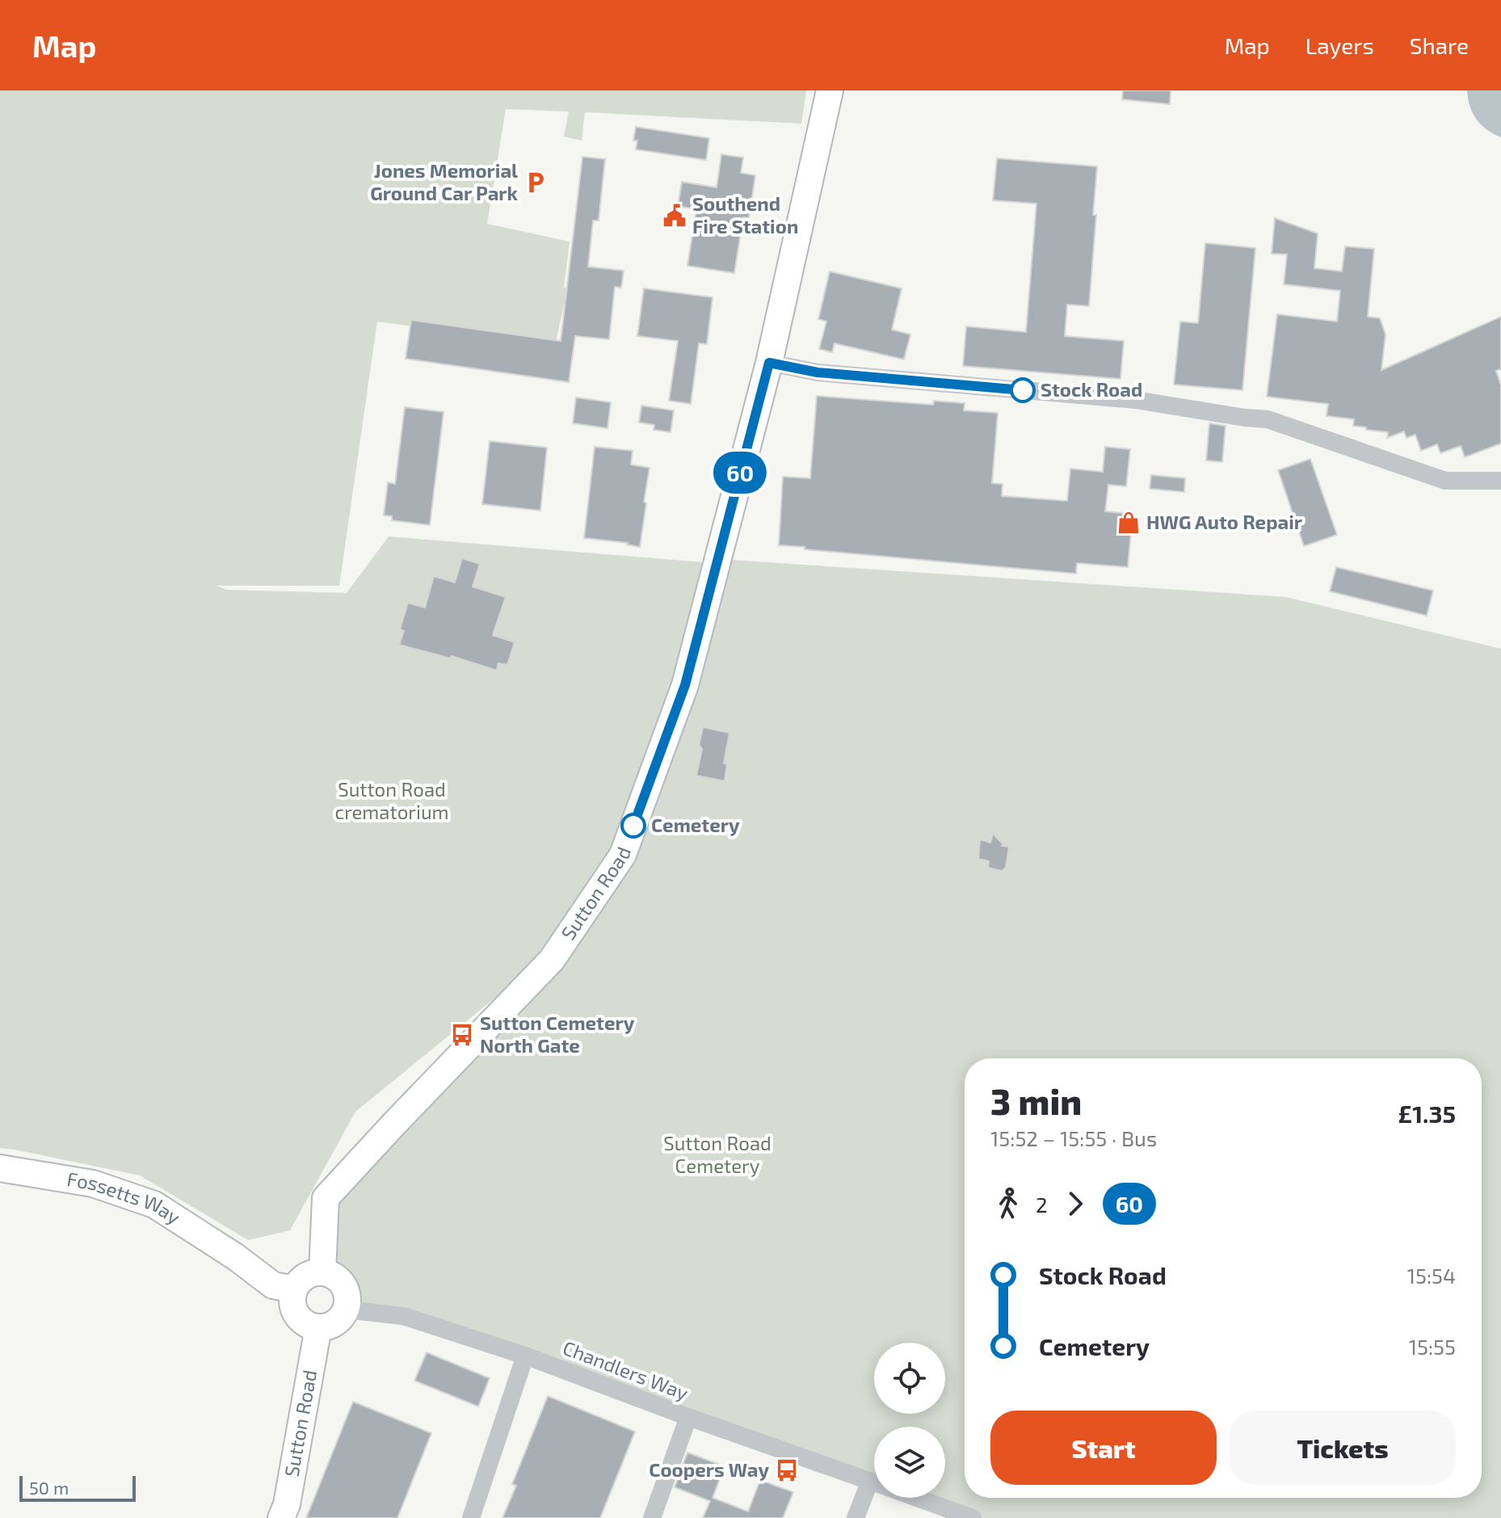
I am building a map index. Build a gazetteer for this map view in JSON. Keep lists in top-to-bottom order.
{
  "streets": {
    "street": ["Sutton Road", "Fossetts Way", "Chandlers Way"]
  },
  "crossings": [
    ["Sutton Road", "Fossetts Way"],
    ["Sutton Road", "Chandlers Way"],
    ["Fossetts Way", "Chandlers Way"]
  ],
  "parks": ["Sutton Road crematorium", "Sutton Road Cemetery"],
  "places": {
    "parking": ["Jones Memorial Ground Car Park"],
    "public building": ["Southend Fire Station"],
    "other": ["Stock Road", "Cemetery"],
    "shop": ["HWG Auto Repair"],
    "bus stop": ["Sutton Cemetery North Gate", "Coopers Way"]
  },
  "lines": ["bus line 60"],
  "scale_bar": "50 m",
  "page": {
    "header": "Map",
    "nav": ["Map", "Layers", "Share"],
    "on_map": "60",
    "heading": ["3 min", "15:52 – 15:55 · Bus", "£1.35"],
    "legs": ["2", "60"],
    "list": [
      {
        "name": "Stock Road",
        "value": "15:54"
      },
      {
        "name": "Cemetery",
        "value": "15:55"
      }
    ],
    "buttons": ["Start", "Tickets"],
    "scale": "50 m"
  }
}
